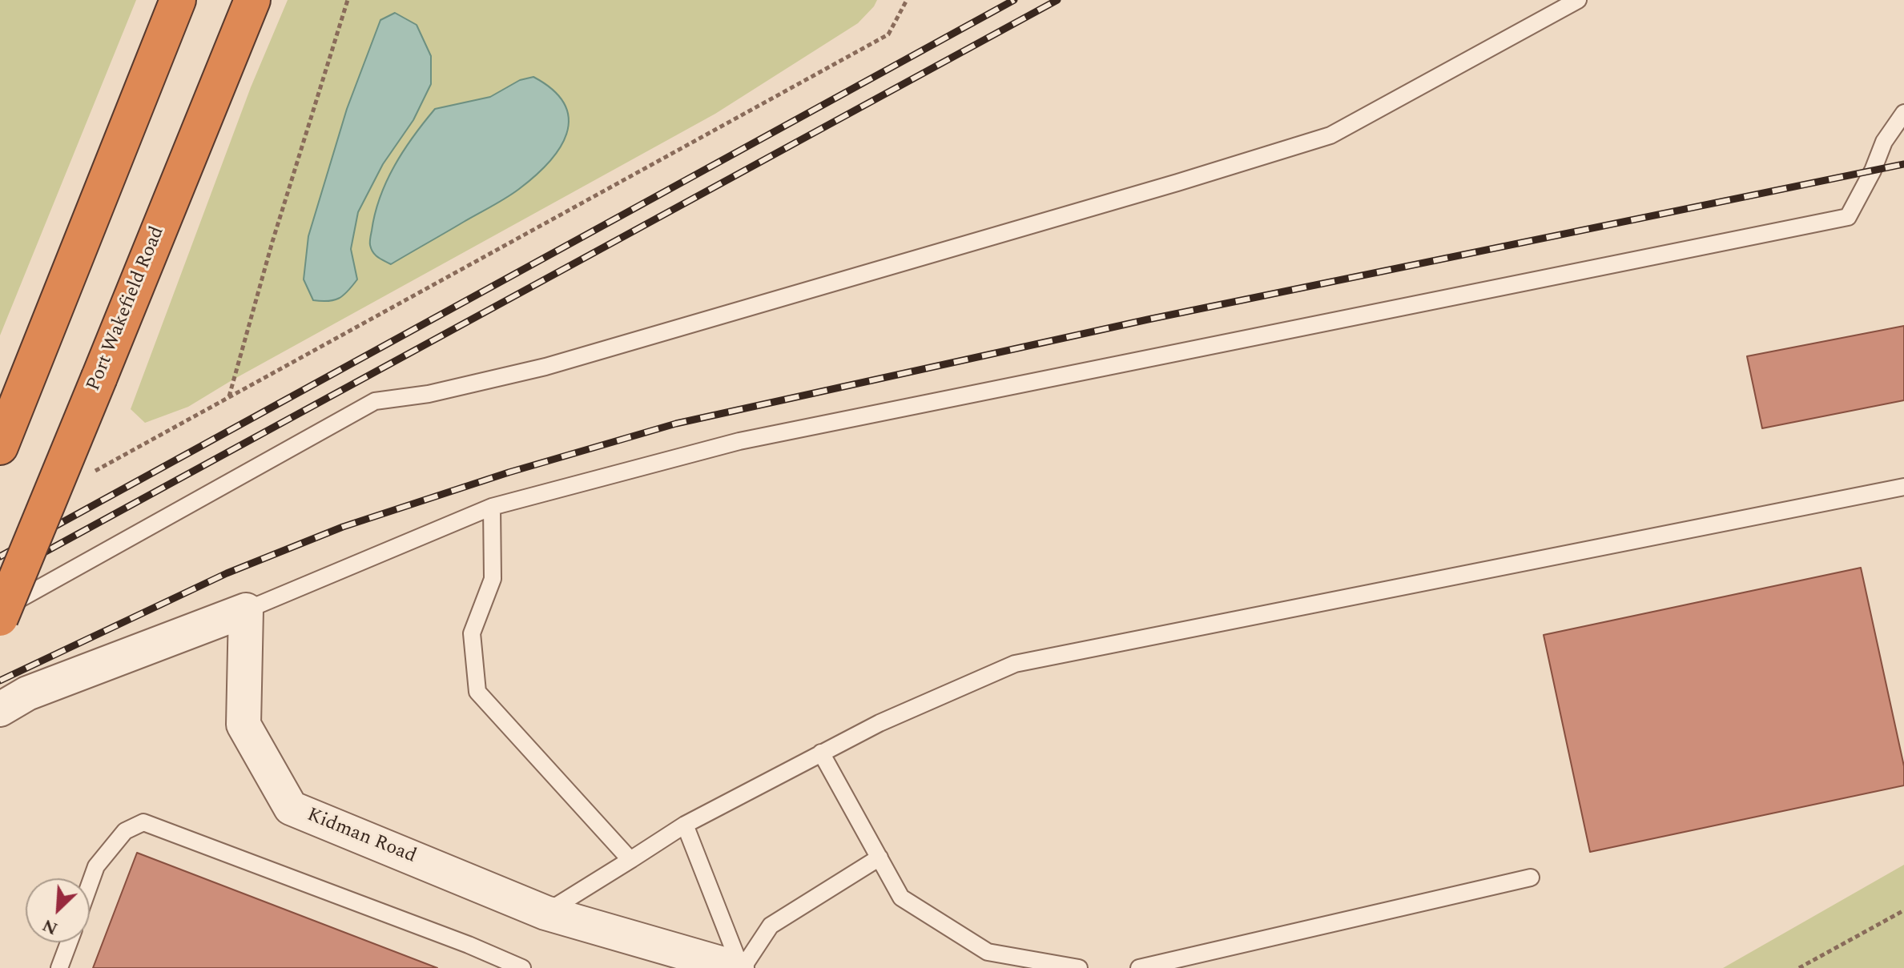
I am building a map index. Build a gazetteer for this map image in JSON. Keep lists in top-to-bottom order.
{
  "streets": {
    "highway": ["Port Wakefield Road"],
    "street": ["Kidman Road"]
  },
  "north": "bottom left"
}
